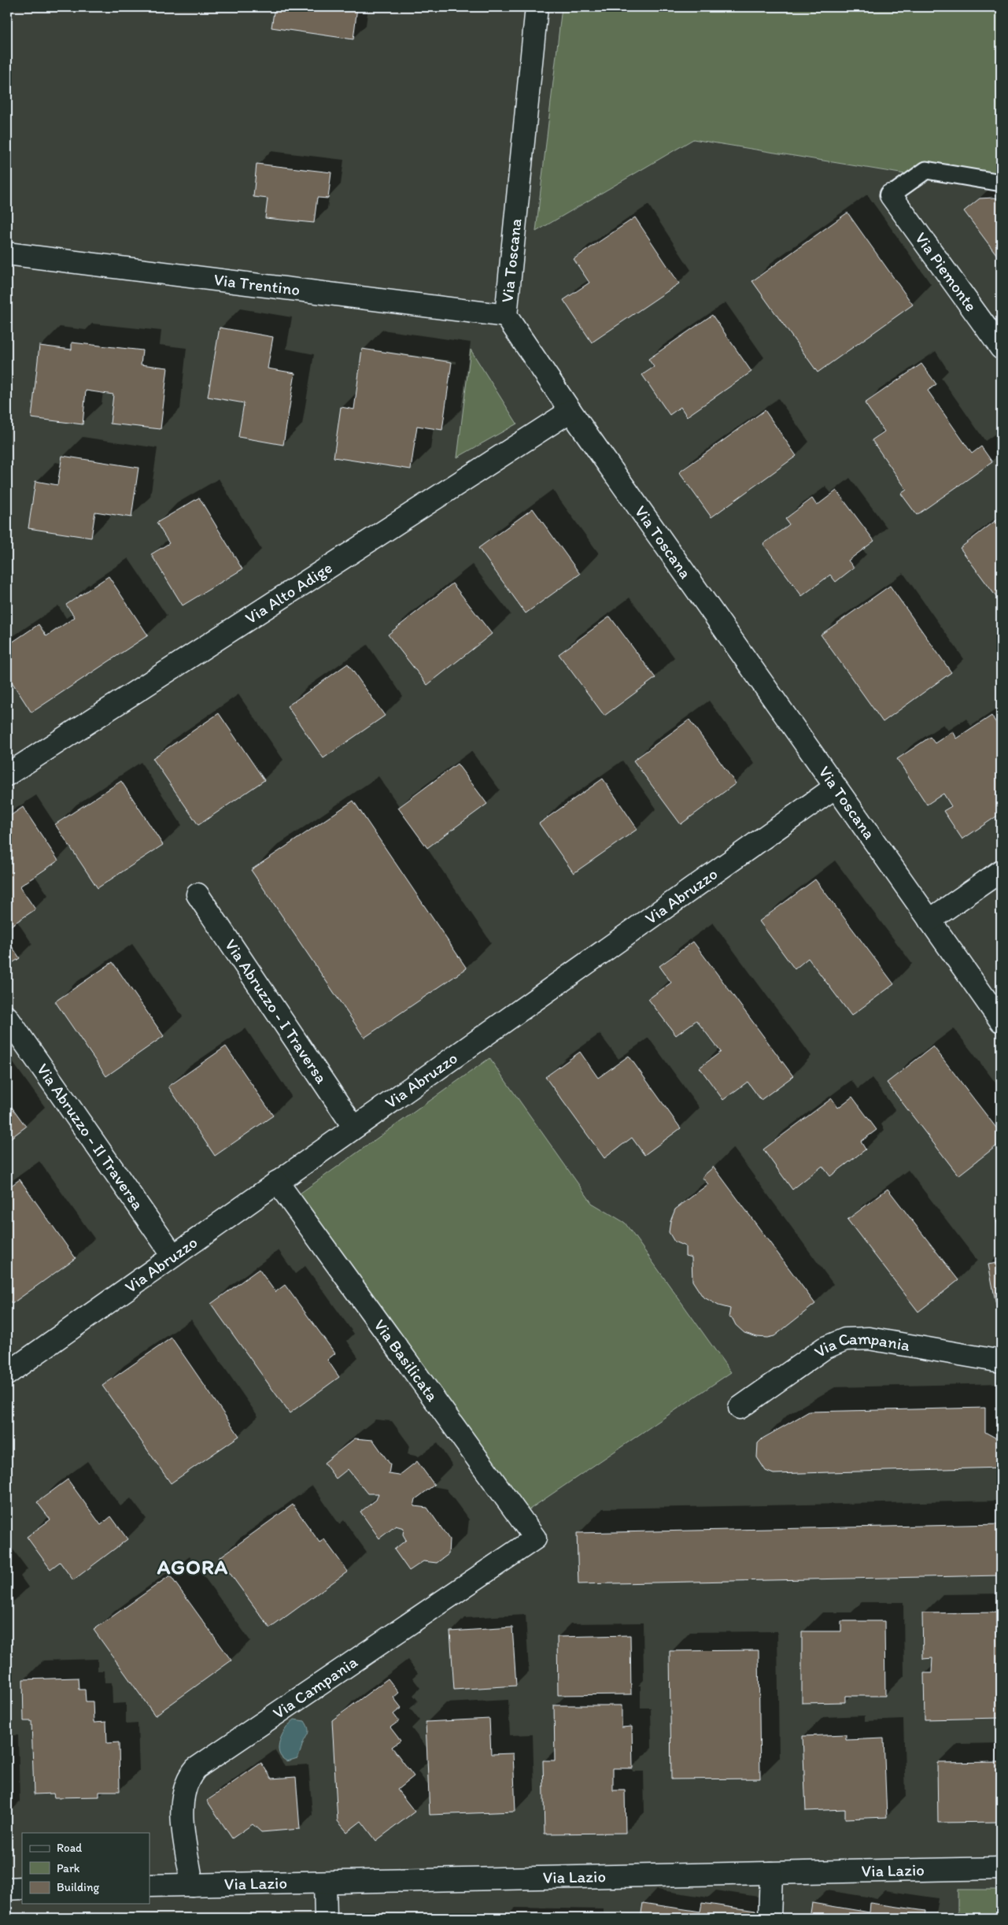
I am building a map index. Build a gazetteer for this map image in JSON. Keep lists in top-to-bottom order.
{
  "streets": {
    "street": [
      "Via Toscana",
      "Via Piemonte",
      "Via Trentino",
      "Via Alto Adige",
      "Via Abruzzo",
      "Via Abruzzo - I Traversa",
      "Via Abruzzo - II Traversa",
      "Via Campania",
      "Via Basilicata",
      "Via Lazio"
    ]
  },
  "crossings": [
    ["Via Toscana", "Via Trentino"],
    ["Via Toscana", "Via Alto Adige"],
    ["Via Toscana", "Via Abruzzo"],
    ["Via Abruzzo", "Via Abruzzo - I Traversa"],
    ["Via Abruzzo", "Via Abruzzo - II Traversa"],
    ["Via Abruzzo", "Via Basilicata"],
    ["Via Campania", "Via Basilicata"],
    ["Via Campania", "Via Lazio"]
  ],
  "districts": ["AGORA"],
  "legend": ["Road", "Park", "Building"]
}
